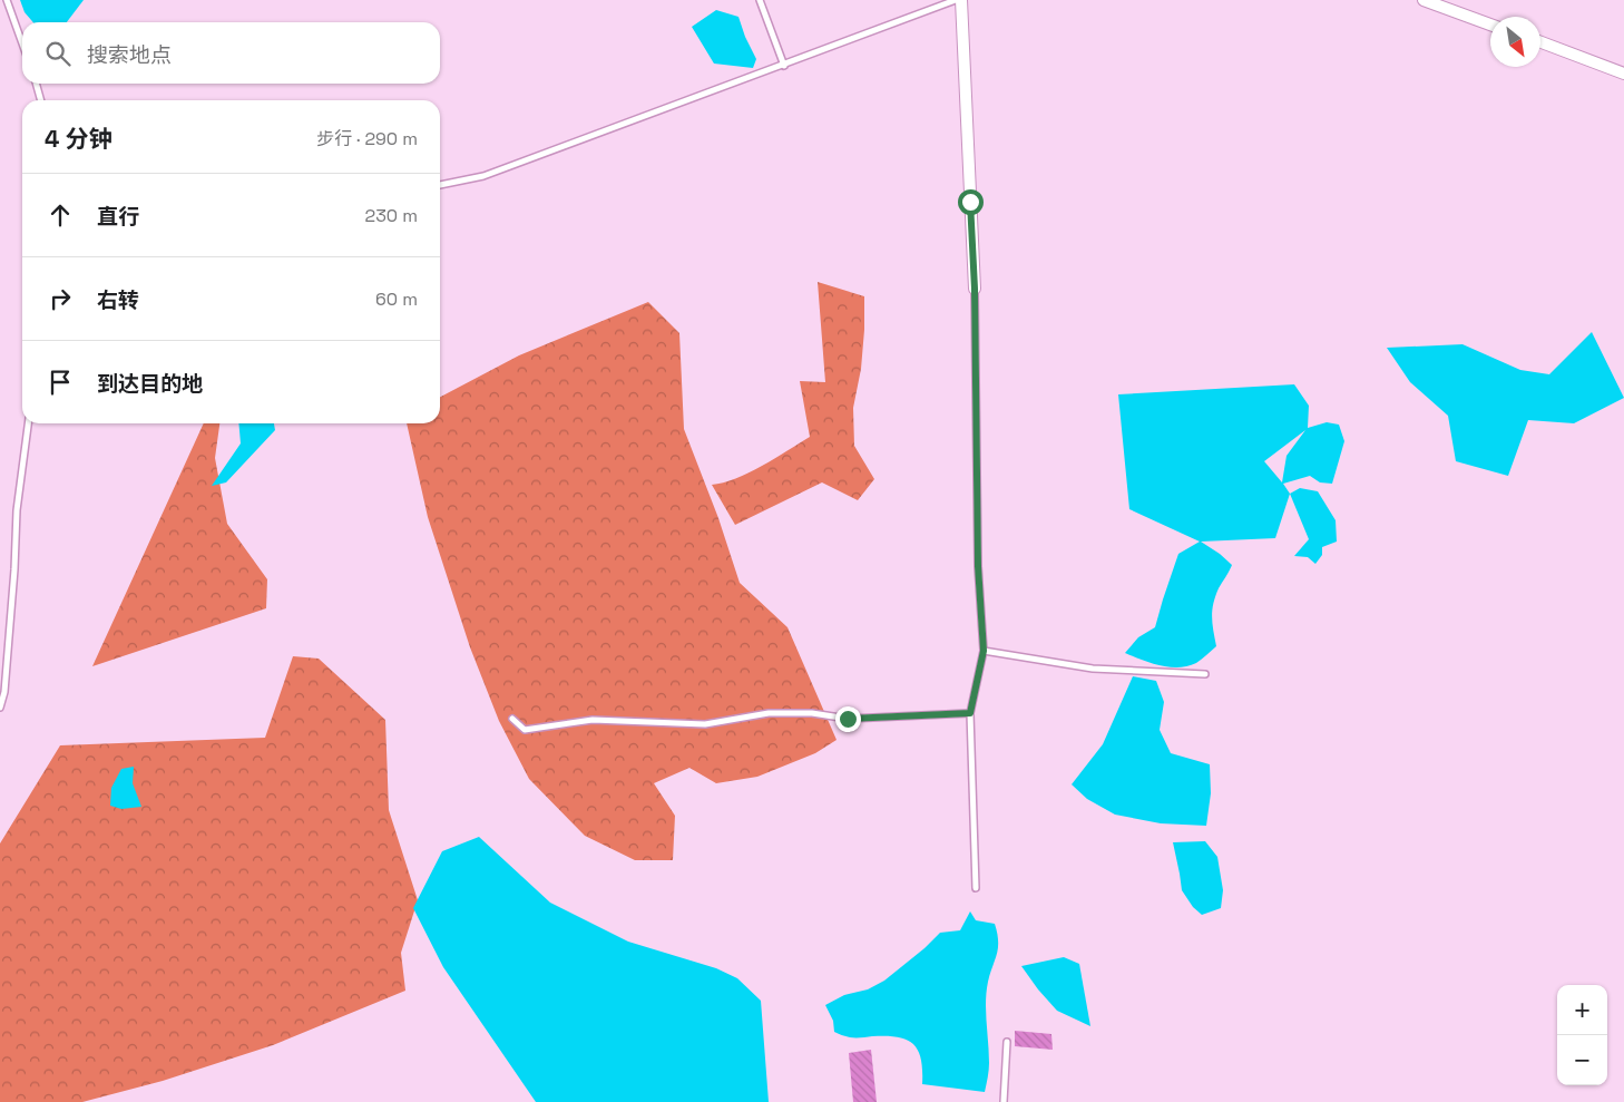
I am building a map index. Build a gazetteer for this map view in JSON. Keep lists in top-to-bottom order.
{
  "north": "bottom right",
  "page": {
    "search": "搜索地点",
    "heading": ["4 分钟", "步行 · 290 m"],
    "list": [
      ["直行", "230 m"],
      ["右转", "60 m"],
      "到达目的地"
    ],
    "map_buttons": ["+", "−"]
  }
}
